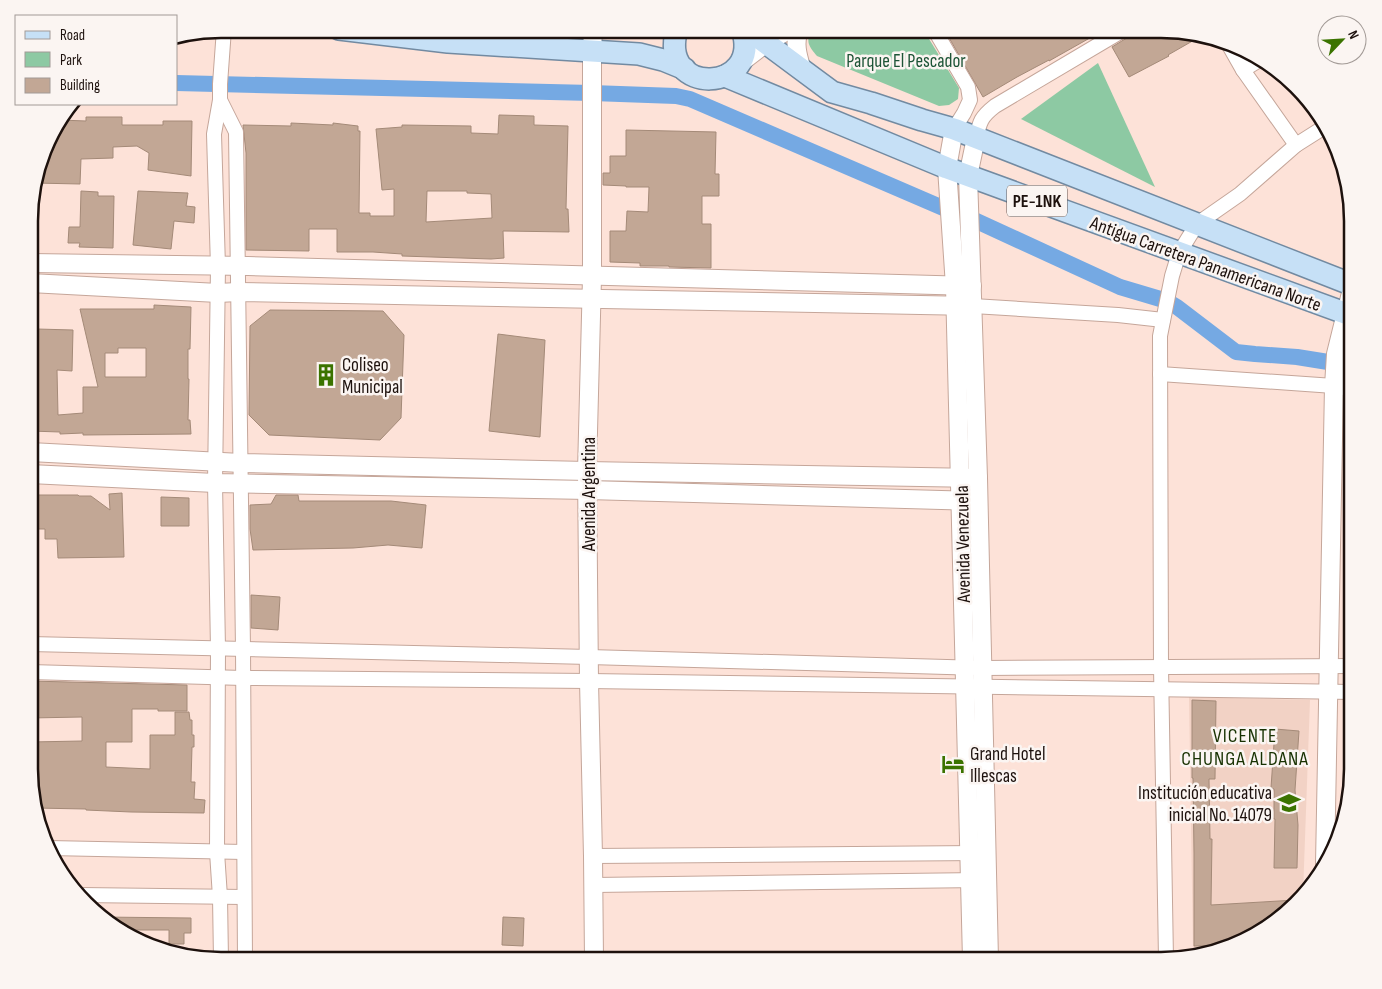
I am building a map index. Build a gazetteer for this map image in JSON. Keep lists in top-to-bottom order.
{
  "streets": {
    "main road": ["PE-1NK", "Antigua Carretera Panamericana Norte"],
    "street": ["Avenida Argentina", "Avenida Venezuela"]
  },
  "crossings": [
    ["PE-1NK", "Antigua Carretera Panamericana Norte"],
    ["PE-1NK", "Avenida Argentina"],
    ["Antigua Carretera Panamericana Norte", "Avenida Venezuela"]
  ],
  "districts": ["VICENTE CHUNGA ALDANA"],
  "parks": ["Parque El Pescador"],
  "places": {
    "building": ["Coliseo Municipal"],
    "hotel": ["Grand Hotel Illescas"],
    "school or university": ["Institución educativa inicial No. 14079"]
  },
  "legend": ["Road", "Park", "Building"],
  "north": "top right"
}
